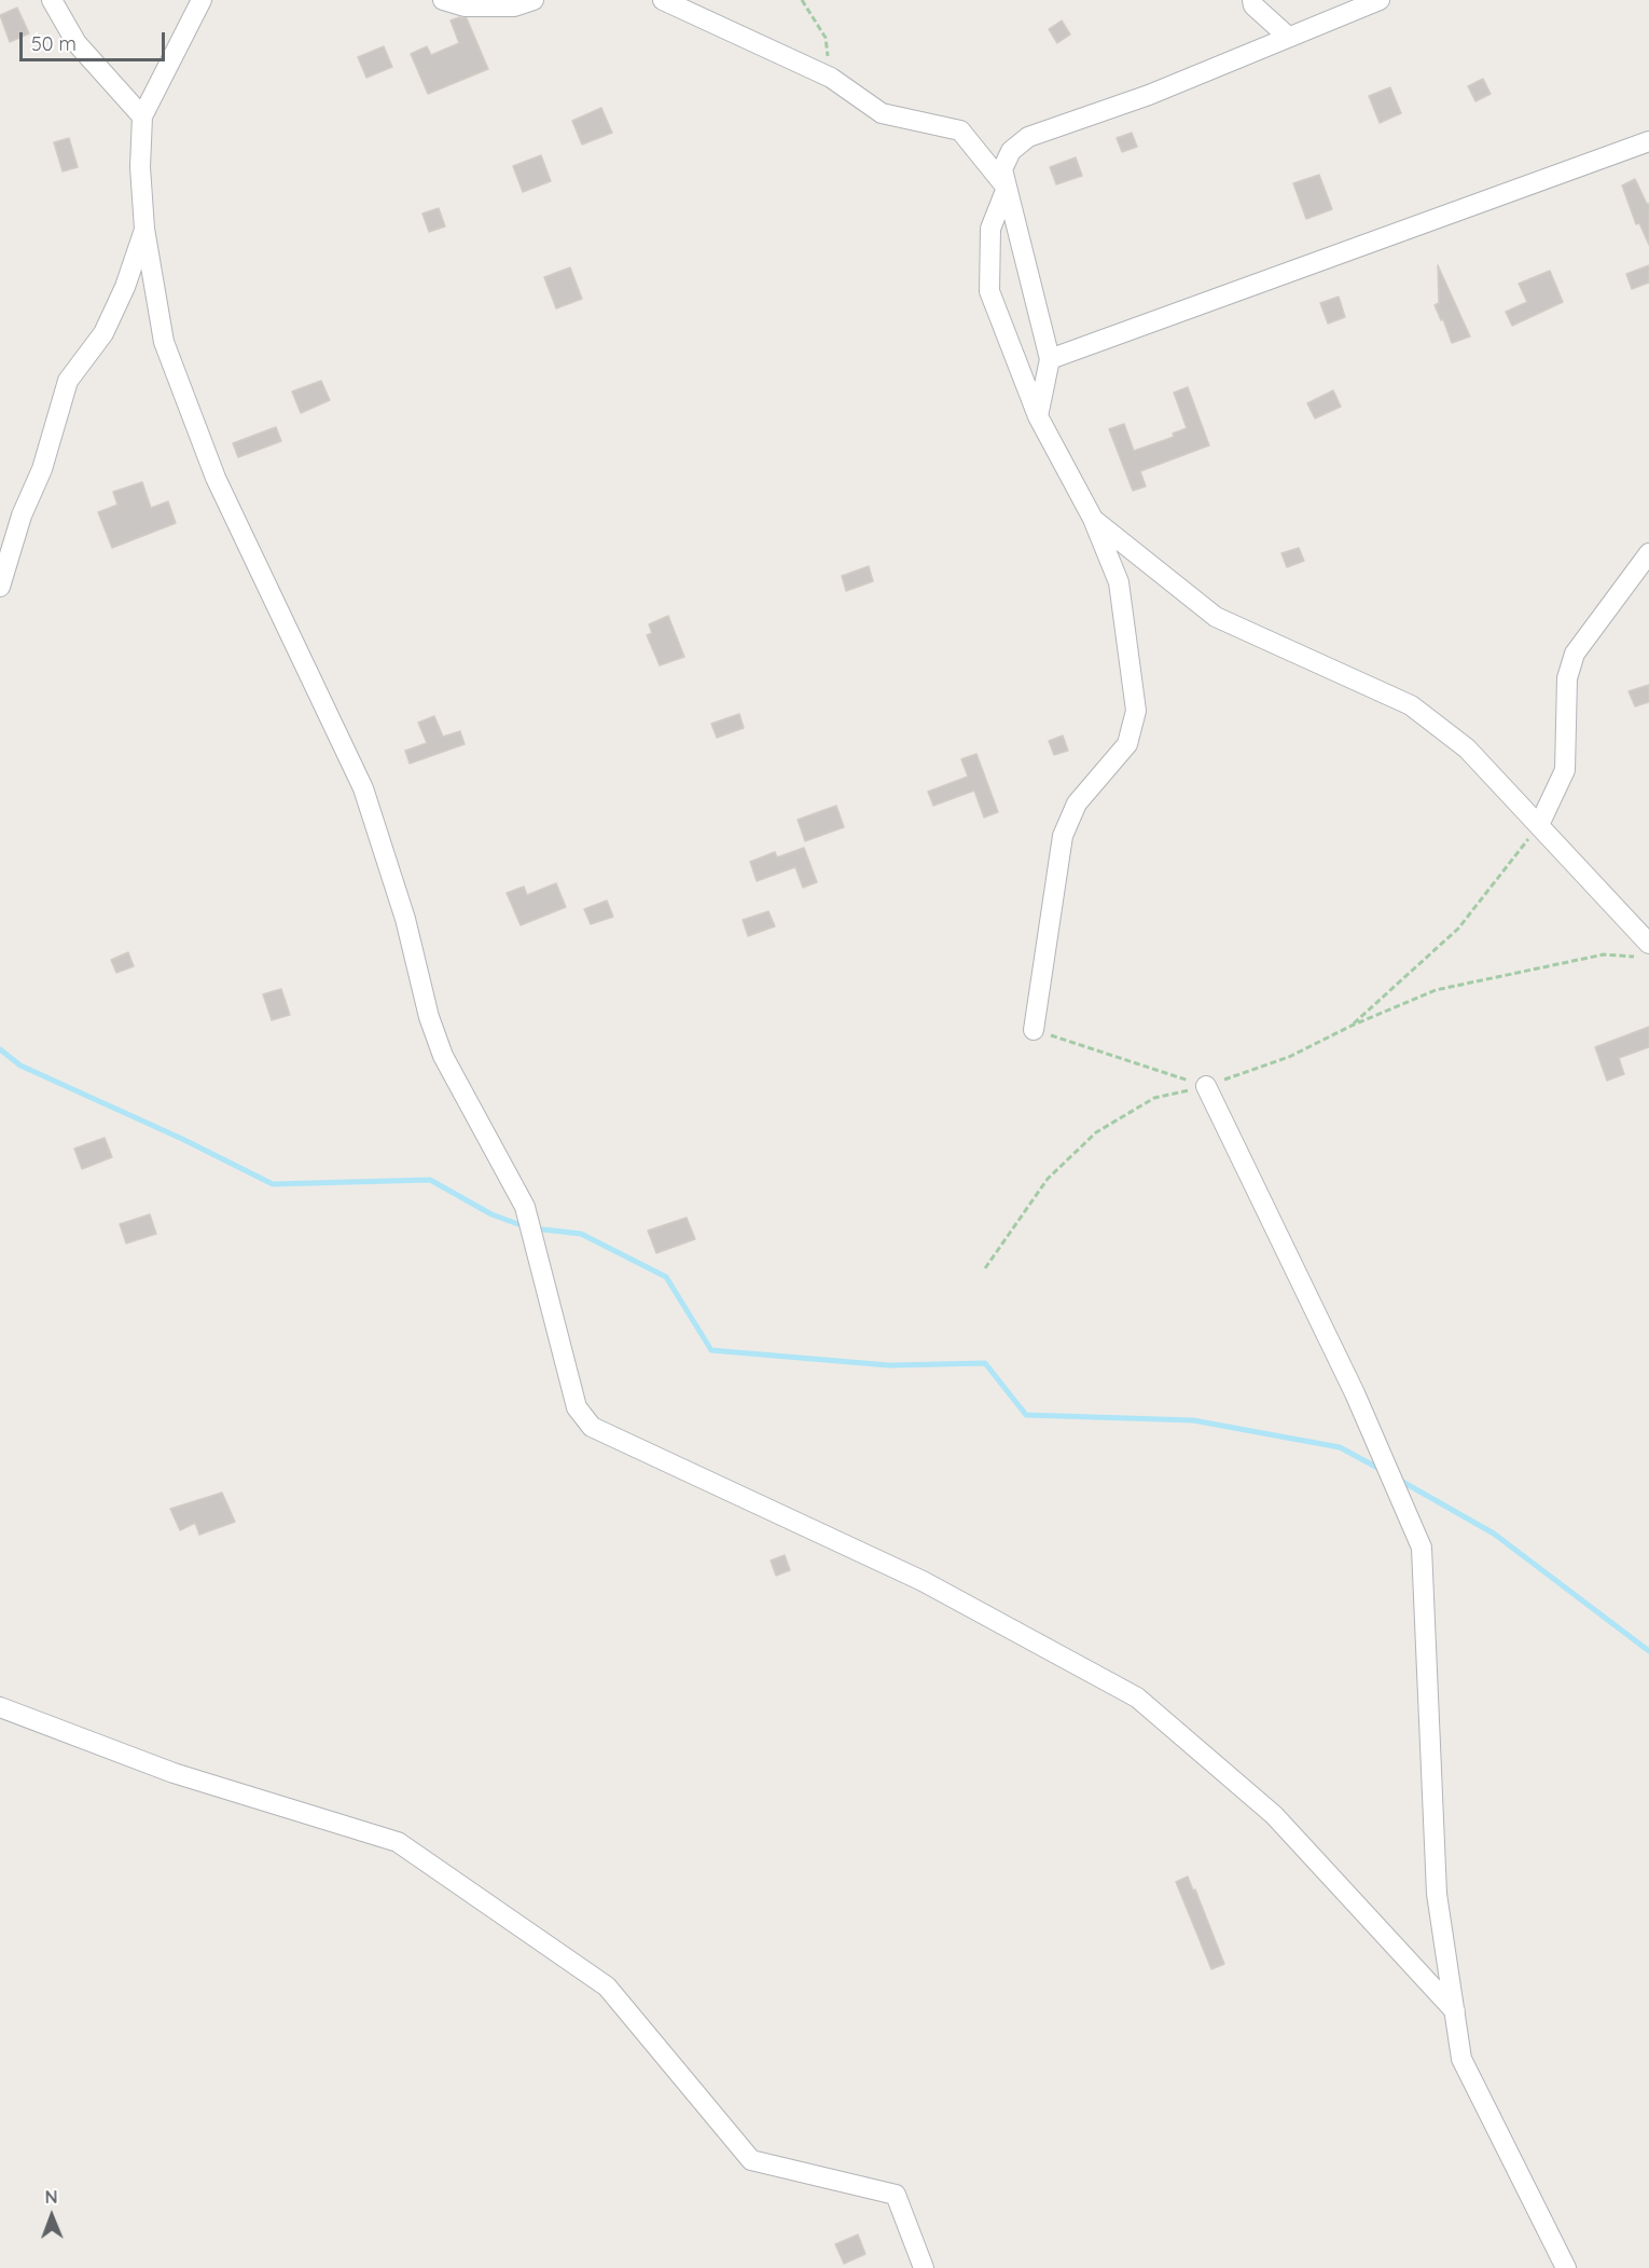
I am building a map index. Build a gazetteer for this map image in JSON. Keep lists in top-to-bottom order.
{
  "scale_bar": "50 m",
  "north": "top"
}
